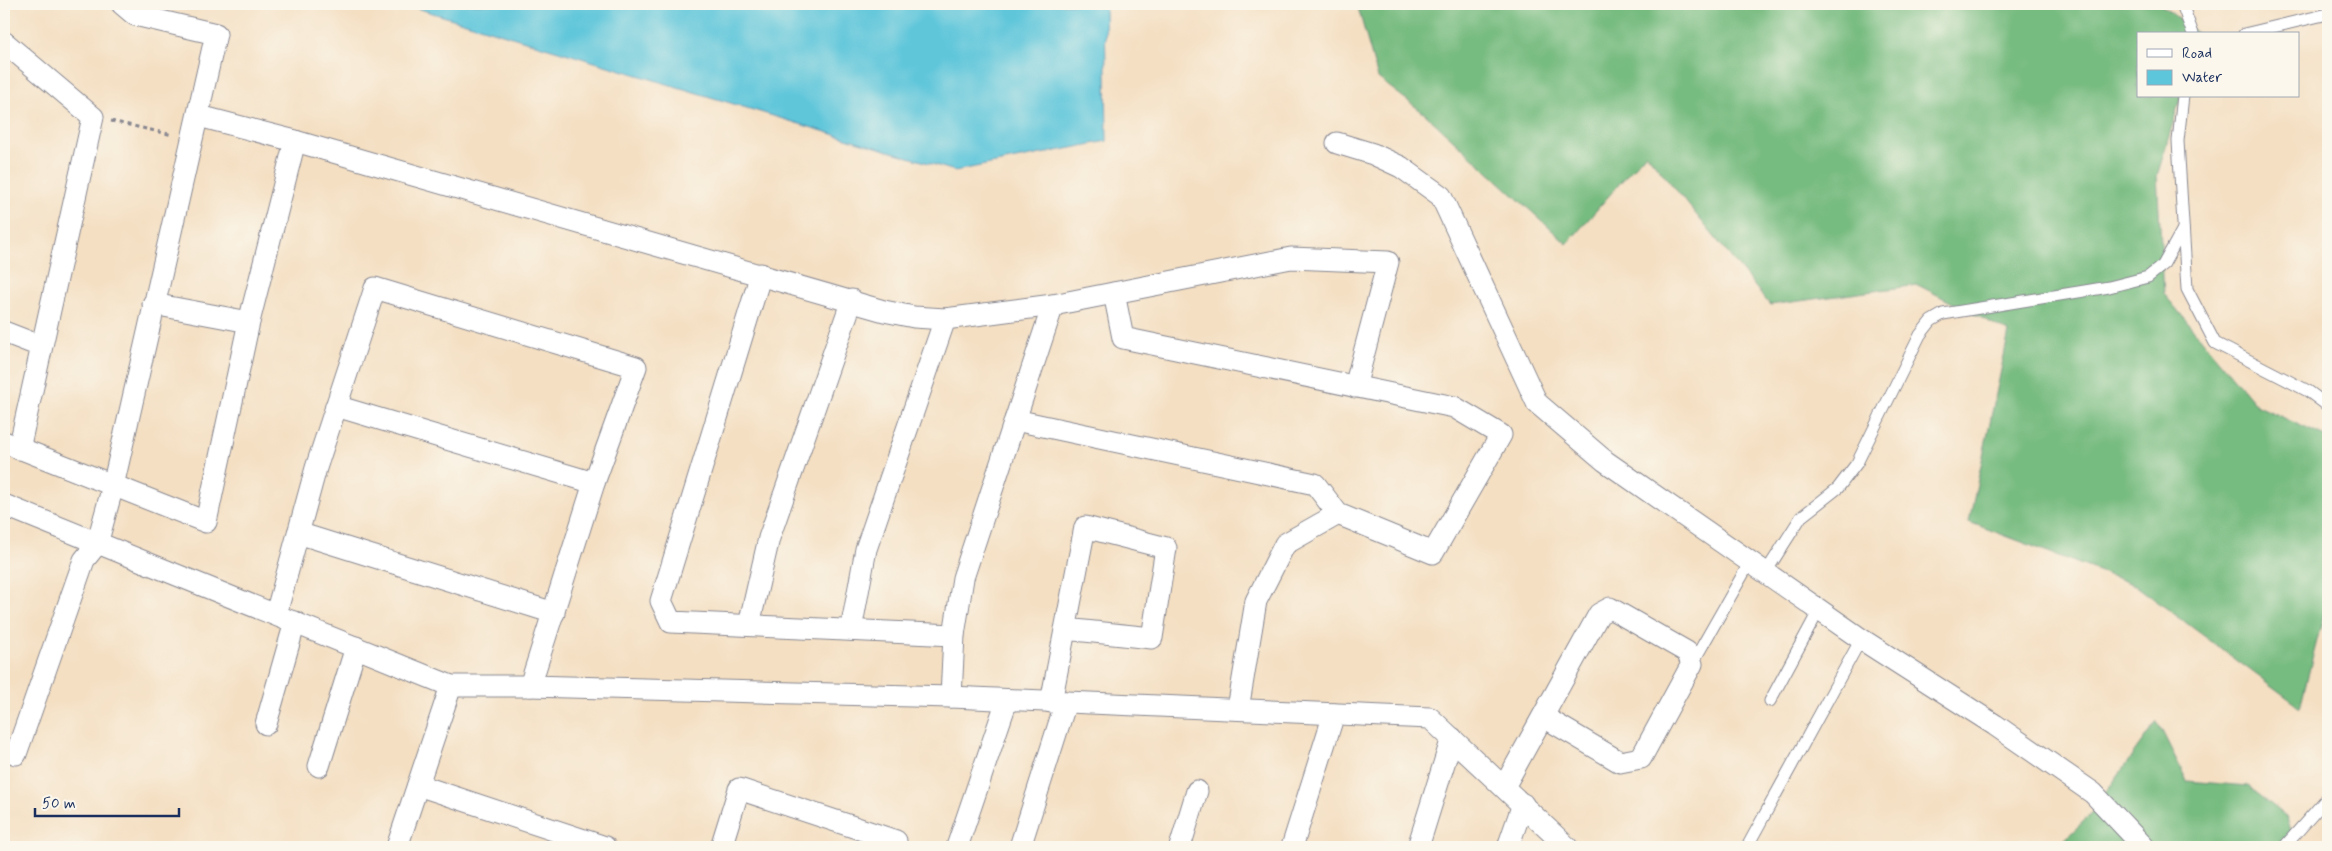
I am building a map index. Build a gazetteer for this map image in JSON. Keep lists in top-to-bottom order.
{
  "legend": ["Road", "Water"],
  "scale_bar": "50 m"
}
